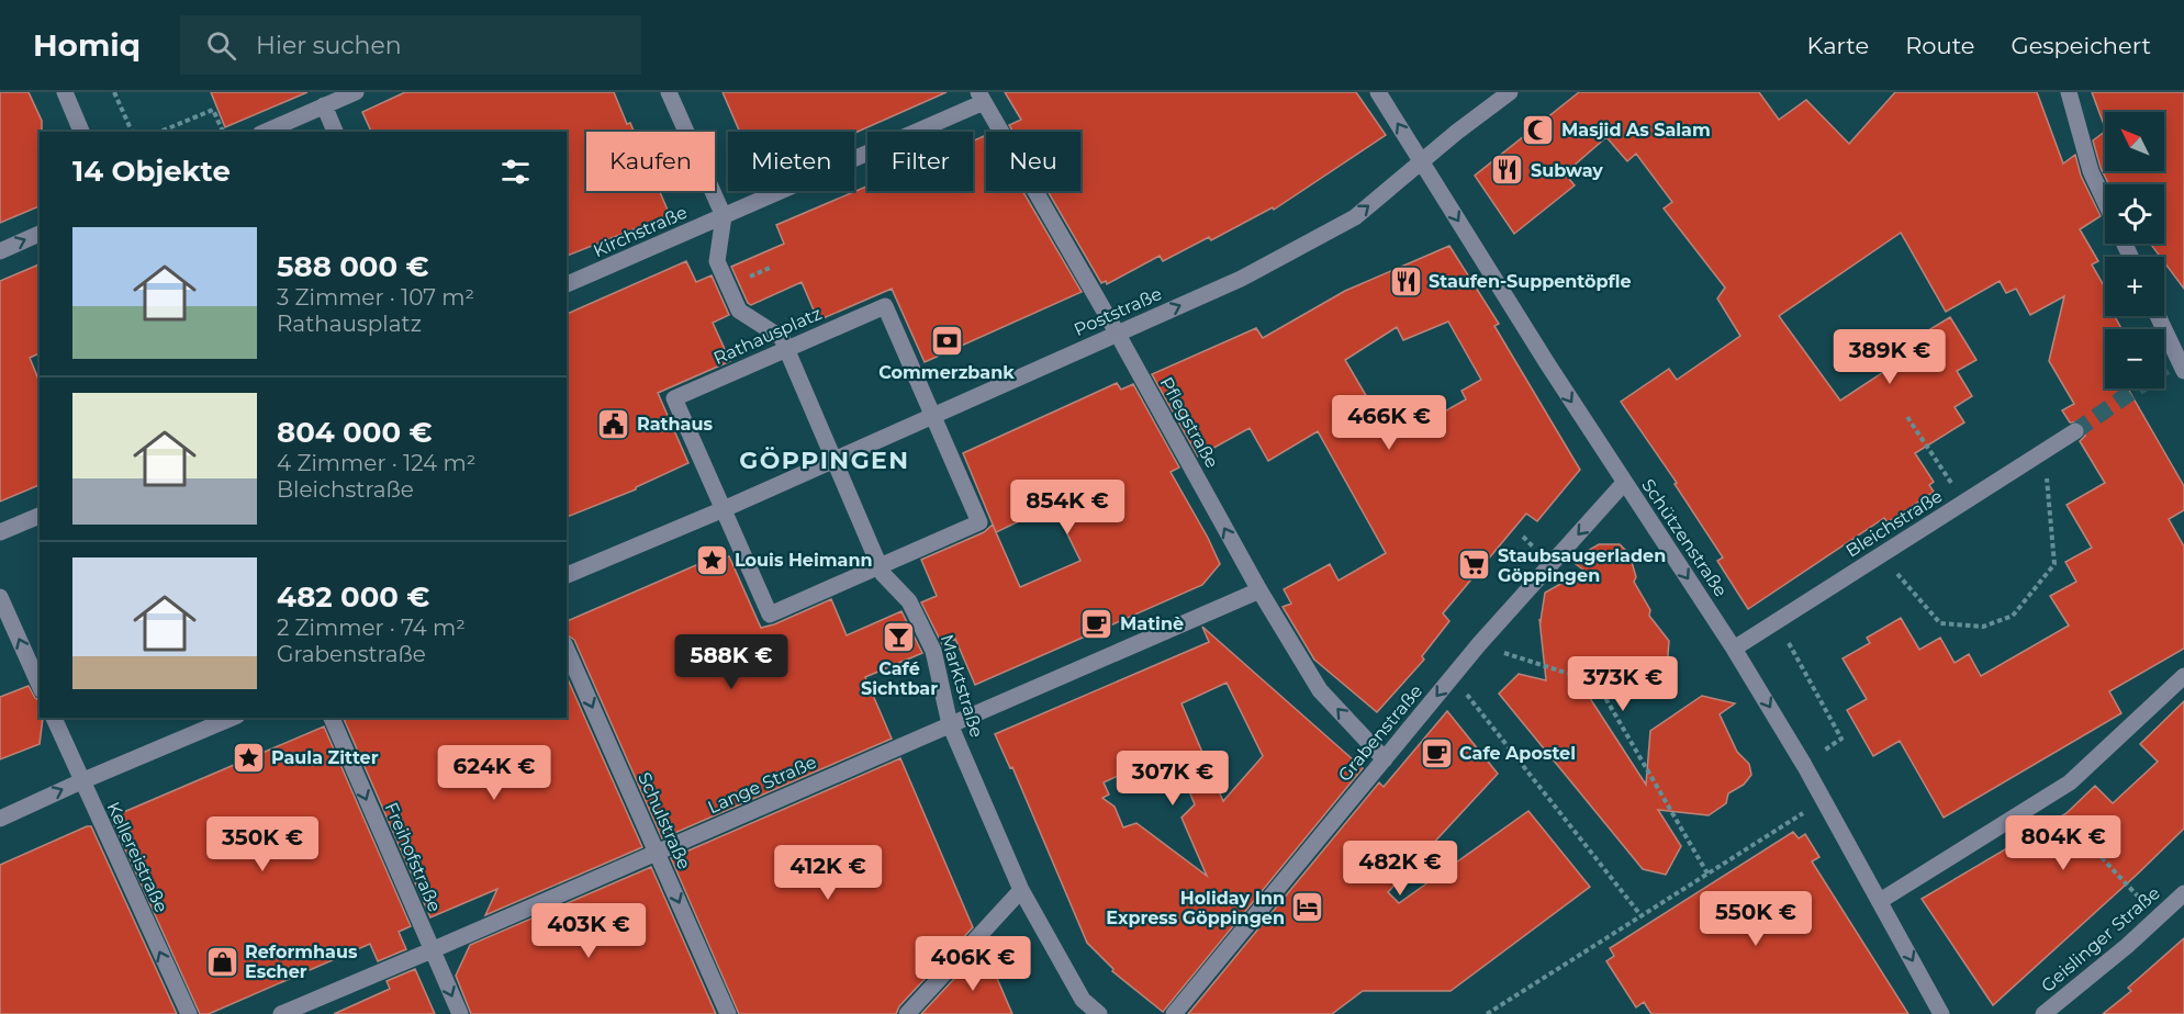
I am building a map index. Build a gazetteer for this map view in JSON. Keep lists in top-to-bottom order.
{
  "streets": {
    "street": [
      "Kirchstraße",
      "Poststraße",
      "Rathausplatz",
      "Pflegstraße",
      "Bleichstraße",
      "Schützenstraße",
      "Marktstraße",
      "Grabenstraße",
      "Lange Straße",
      "Schulstraße",
      "Kellereistraße",
      "Freihofstraße",
      "Geislinger Straße"
    ]
  },
  "crossings": [
    ["Kirchstraße", "Pflegstraße"],
    ["Kirchstraße", "Marktstraße"],
    ["Poststraße", "Rathausplatz"],
    ["Poststraße", "Pflegstraße"],
    ["Poststraße", "Schützenstraße"],
    ["Poststraße", "Marktstraße"],
    ["Rathausplatz", "Marktstraße"],
    ["Pflegstraße", "Grabenstraße"],
    ["Pflegstraße", "Lange Straße"],
    ["Bleichstraße", "Schützenstraße"],
    ["Schützenstraße", "Grabenstraße"],
    ["Marktstraße", "Lange Straße"],
    ["Lange Straße", "Schulstraße"],
    ["Lange Straße", "Freihofstraße"]
  ],
  "one_way": [
    "Pflegstraße",
    "Schützenstraße",
    "Grabenstraße",
    "Schulstraße",
    "Kellereistraße",
    "Freihofstraße"
  ],
  "districts": ["GÖPPINGEN"],
  "places": {
    "mosque": ["Masjid As Salam"],
    "restaurant": ["Subway", "Staufen-Suppentöpfle"],
    "bank": ["Commerzbank"],
    "public building": ["Rathaus"],
    "place": ["Louis Heimann", "Paula Zitter"],
    "supermarket": ["Staubsaugerladen Göppingen"],
    "cafe": ["Matinè", "Cafe Apostel"],
    "bar": ["Café Sichtbar"],
    "hotel": ["Holiday Inn Express Göppingen"],
    "shop": ["Reformhaus Escher"]
  },
  "north": "top left",
  "page": {
    "header": "Homiq",
    "search": "Hier suchen",
    "nav": ["Karte", "Route", "Gespeichert"],
    "map_buttons": ["+", "−"],
    "chip": [
      "Kaufen",
      "Mieten",
      "Filter",
      "Neu"
    ],
    "heading": "14 Objekte",
    "list": [
      {
        "name": "588 000 €",
        "note": "3 Zimmer · 107 m² · Rathausplatz"
      },
      {
        "name": "804 000 €",
        "note": "4 Zimmer · 124 m² · Bleichstraße"
      },
      {
        "name": "482 000 €",
        "note": "2 Zimmer · 74 m² · Grabenstraße"
      }
    ],
    "price": [
      "389K €",
      "466K €",
      "854K €",
      "588K €",
      "373K €",
      "624K €",
      "307K €",
      "804K €",
      "350K €",
      "482K €",
      "412K €",
      "550K €",
      "403K €",
      "406K €"
    ]
  }
}
